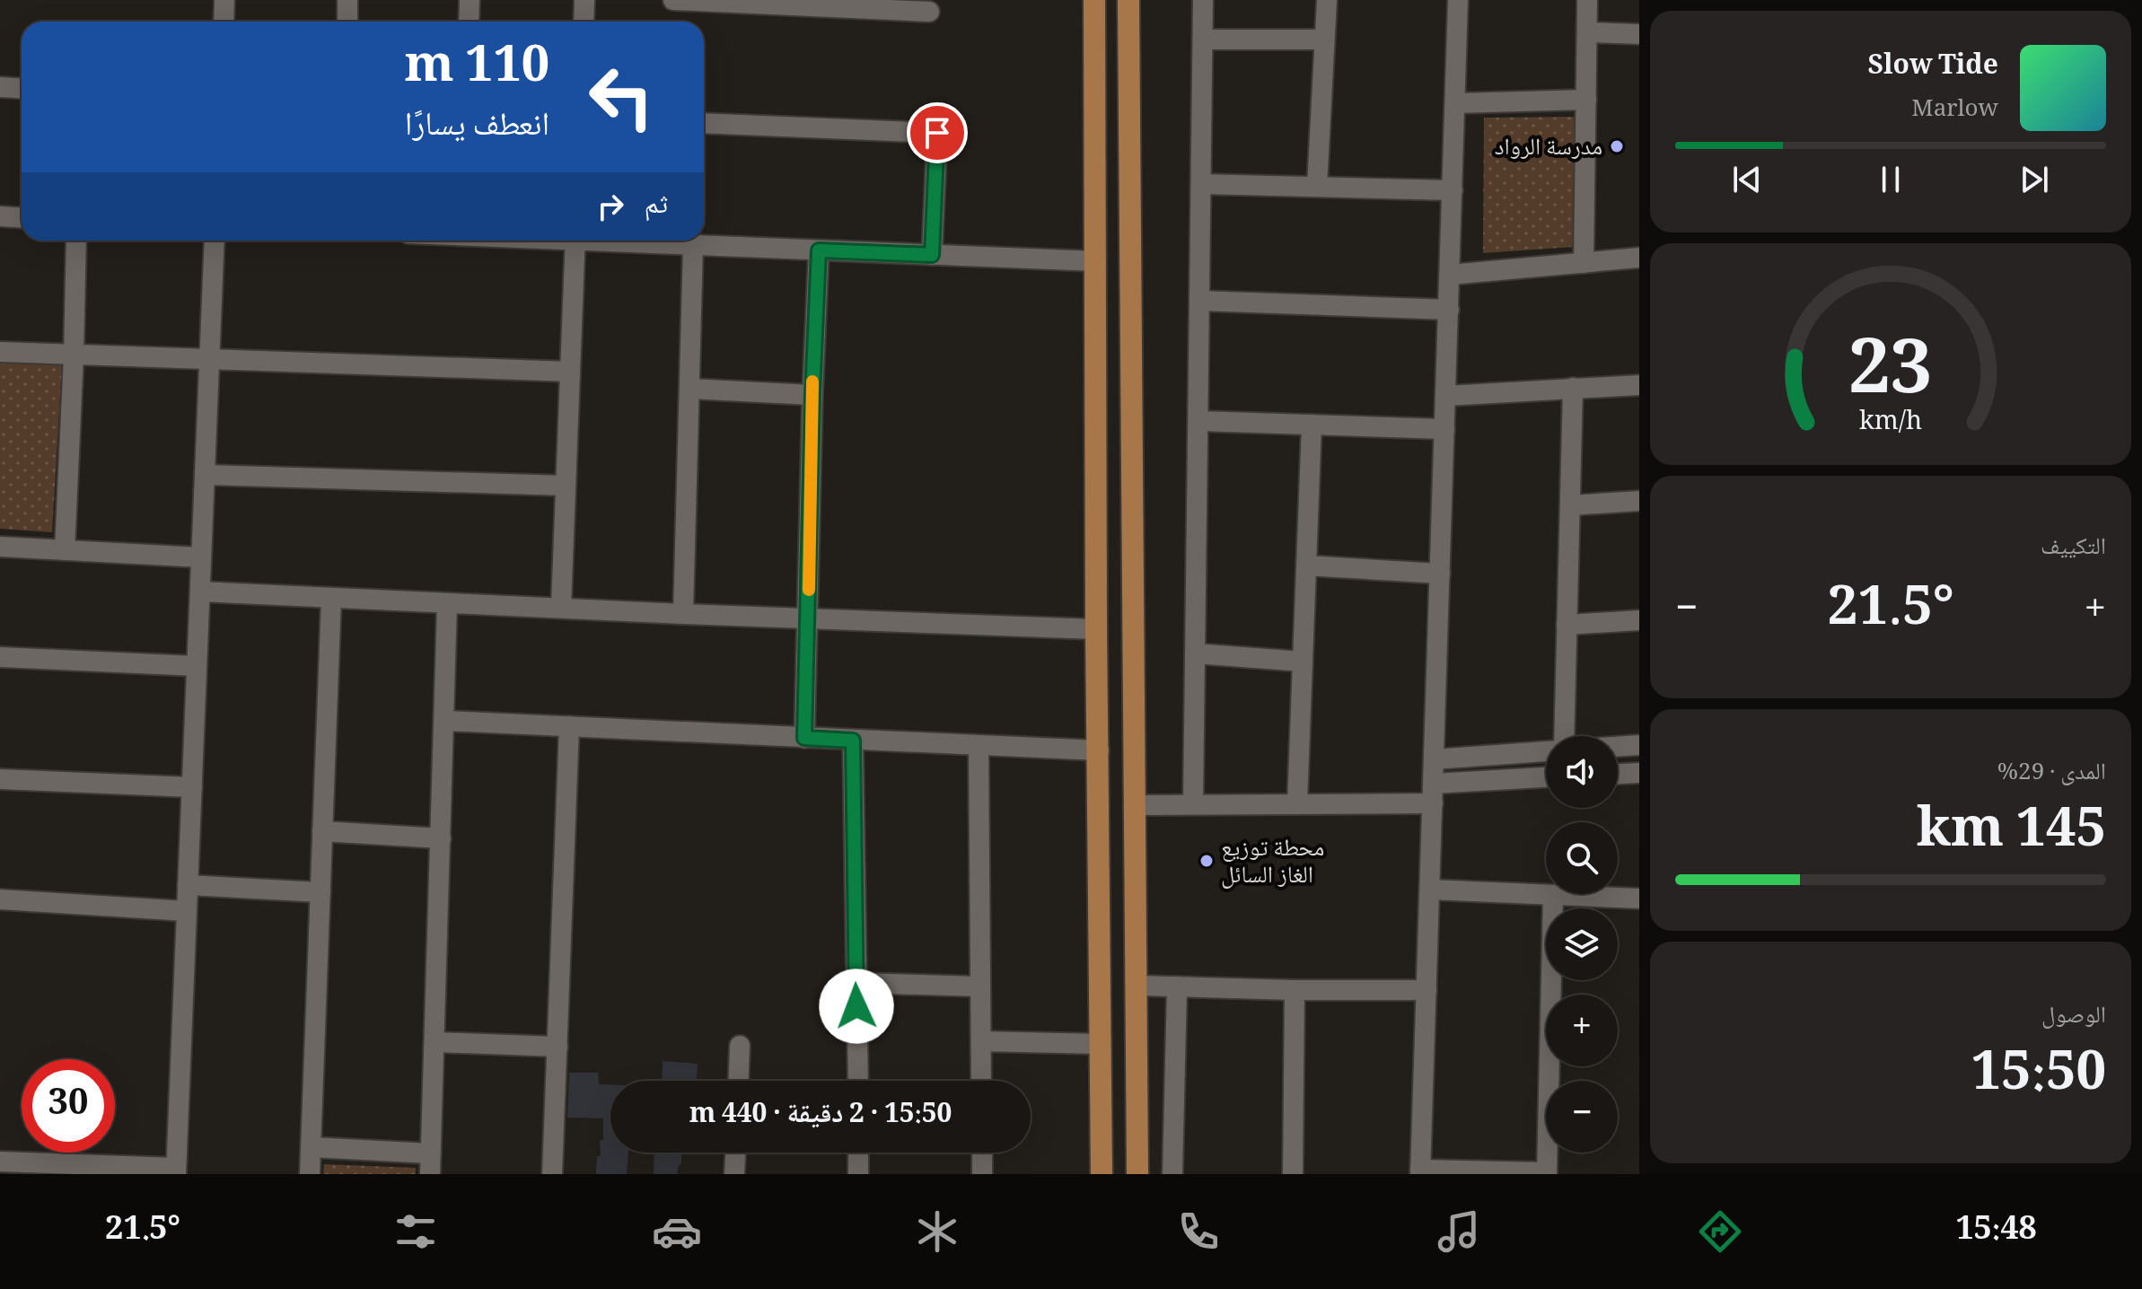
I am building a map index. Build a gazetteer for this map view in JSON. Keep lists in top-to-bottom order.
{
  "places": ["مدرسة الرواد", "محطة توزيع الغاز السائل"],
  "page": {
    "turn": ["110 m", "انعطف يسارًا"],
    "song": ["Slow Tide", "Marlow"],
    "then": "ثم",
    "tile": [
      "التكييف",
      ["المدى · 29%", "145 km"],
      ["الوصول", "15:50"]
    ],
    "heat": ["−", "21.5°", "+"],
    "map_buttons": ["+", "−"],
    "limit": "30",
    "trip": "15:50 · 2 دقيقة · 440 m",
    "tabs": ["15:48", "21.5°"],
    "gauge": ["23", "km/h"]
  }
}
